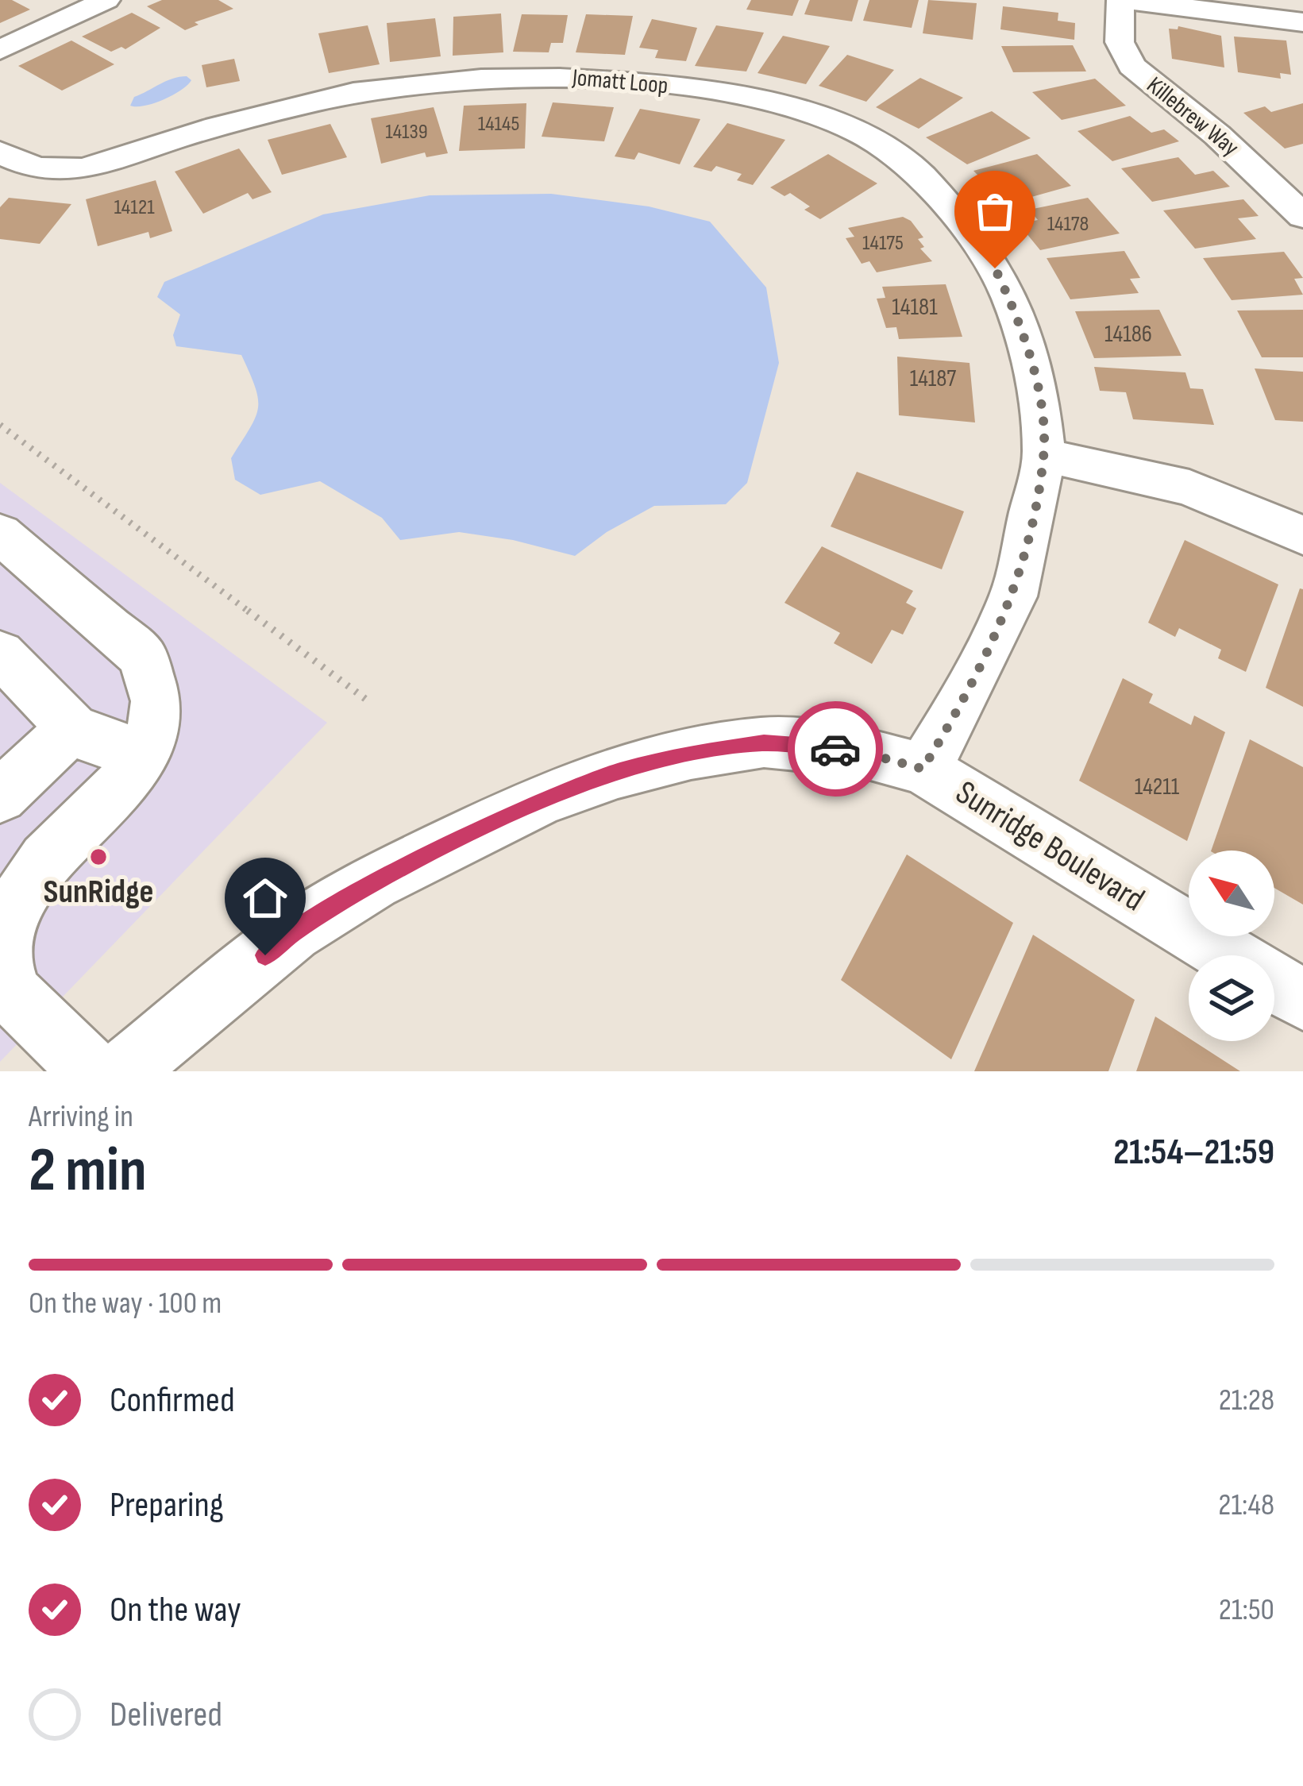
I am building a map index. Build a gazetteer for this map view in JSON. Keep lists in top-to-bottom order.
{
  "streets": {
    "street": ["Jomatt Loop", "Killebrew Way", "Sunridge Boulevard"]
  },
  "crossings": [
    ["Jomatt Loop", "Sunridge Boulevard"]
  ],
  "places": ["SunRidge"],
  "house_numbers": [
    "14145",
    "14139",
    "14121",
    "14178",
    "14175",
    "14181",
    "14186",
    "14187",
    "14211"
  ],
  "north": "top left",
  "page": {
    "heading": ["2 min", "Arriving in", "21:54–21:59"],
    "bar": "On the way · 100 m",
    "list": [
      ["Confirmed", "21:28"],
      ["Preparing", "21:48"],
      ["On the way", "21:50"],
      "Delivered"
    ]
  }
}
